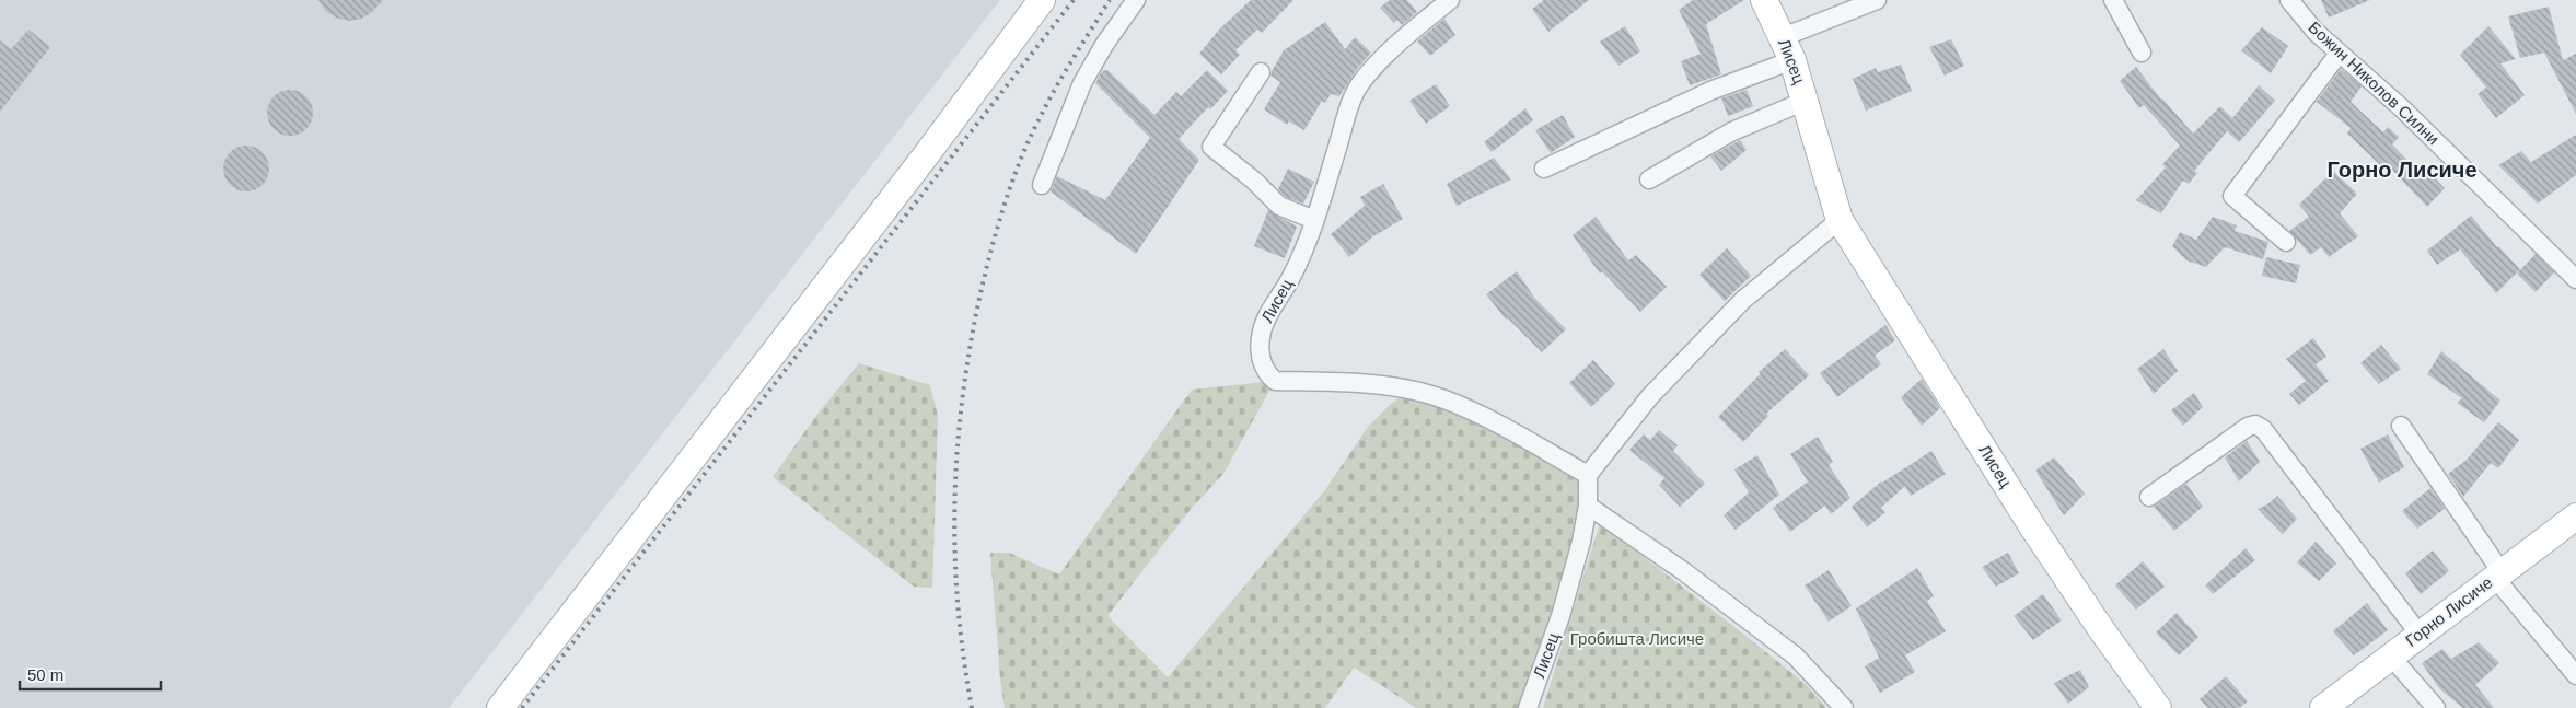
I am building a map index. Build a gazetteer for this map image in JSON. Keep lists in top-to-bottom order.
{
  "streets": {
    "street": ["Лисец", "Божин Николов Силни", "Горно Лисиче"]
  },
  "districts": ["Горно Лисиче"],
  "parks": ["Гробишта Лисиче"],
  "scale_bar": "50 m"
}
